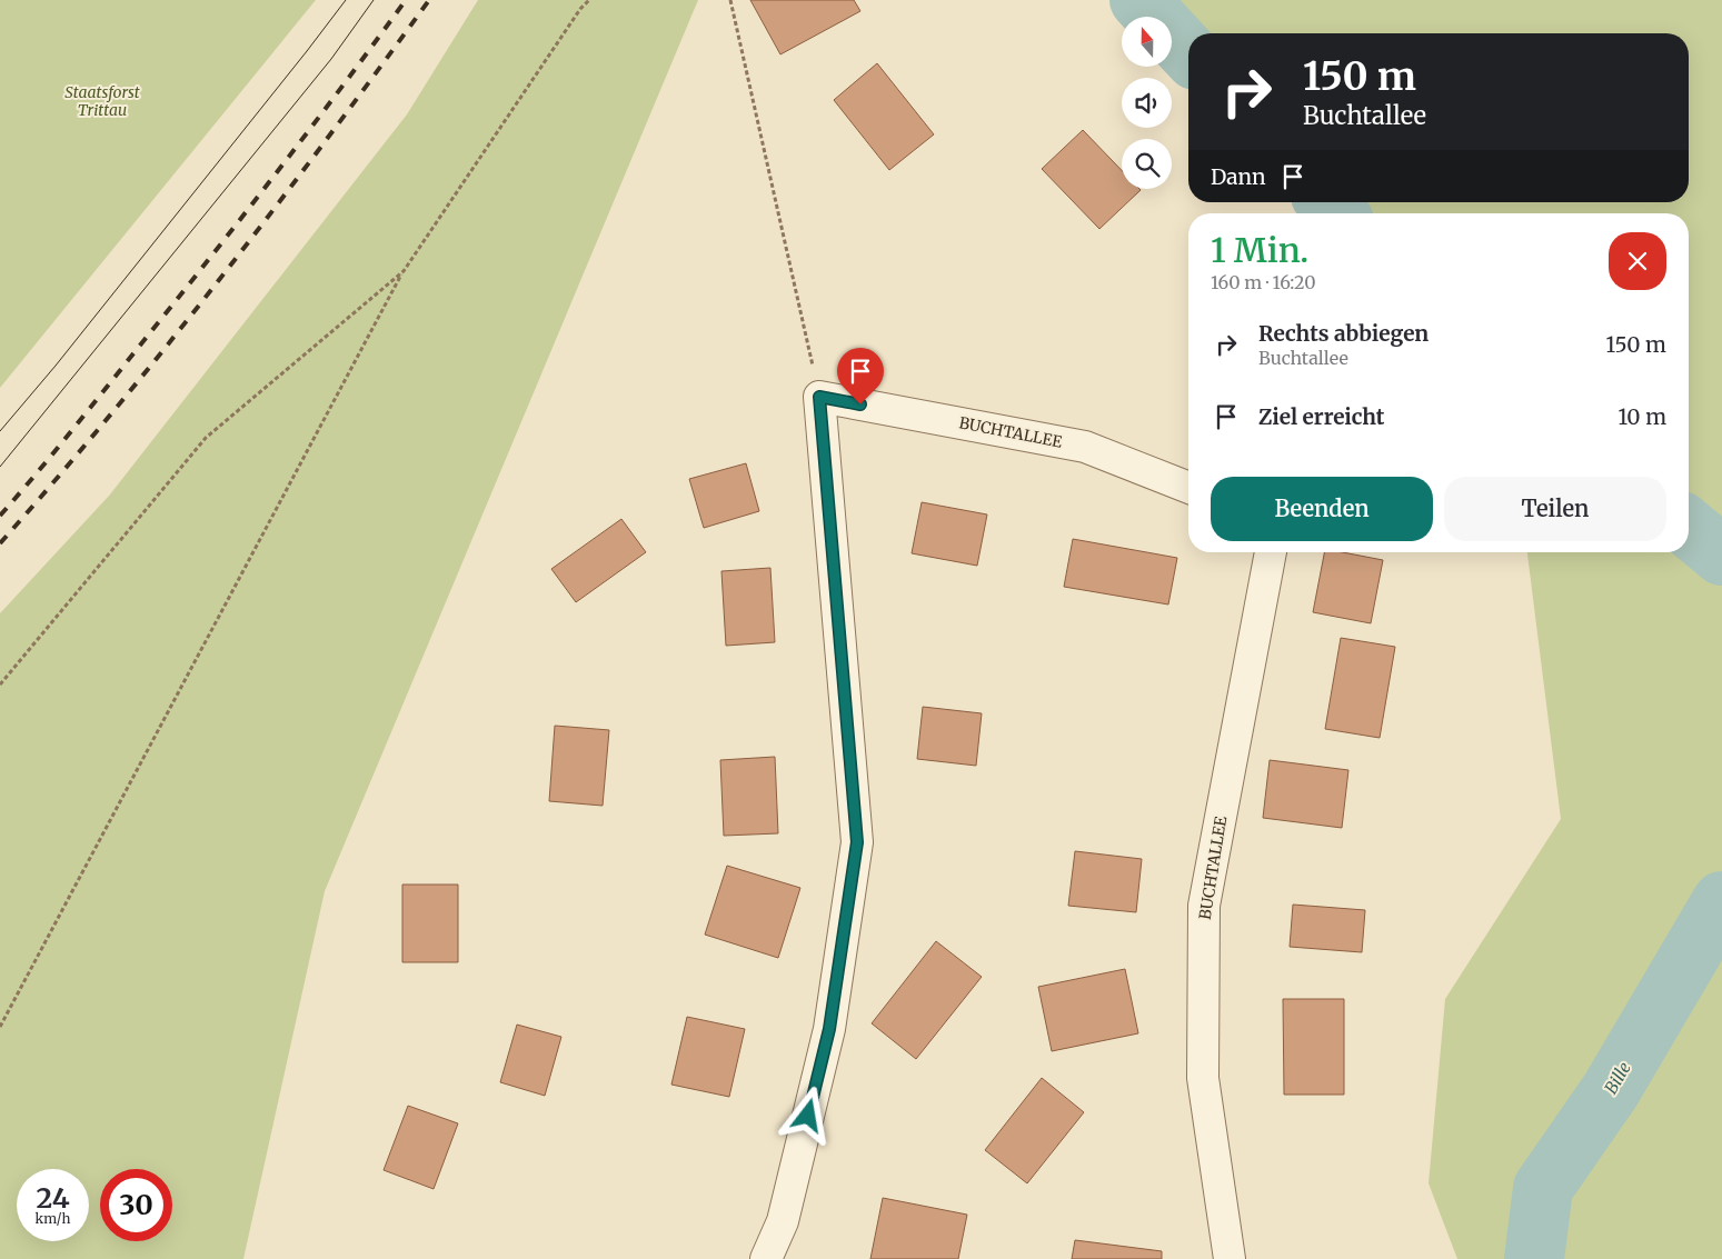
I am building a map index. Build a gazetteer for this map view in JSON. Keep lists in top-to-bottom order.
{
  "streets": {
    "street": ["BUCHTALLEE"]
  },
  "water": ["Bille"],
  "parks": ["Staatsforst Trittau"],
  "north": "top",
  "page": {
    "turn": ["150 m", "Buchtallee"],
    "then": "Dann",
    "heading": ["1 Min.", "160 m · 16:20"],
    "list": [
      {
        "name": "Rechts abbiegen",
        "note": "Buchtallee",
        "value": "150 m"
      },
      {
        "name": "Ziel erreicht",
        "value": "10 m"
      }
    ],
    "buttons": ["Beenden", "Teilen"],
    "speed": "24 km/h",
    "limit": "30"
  }
}
